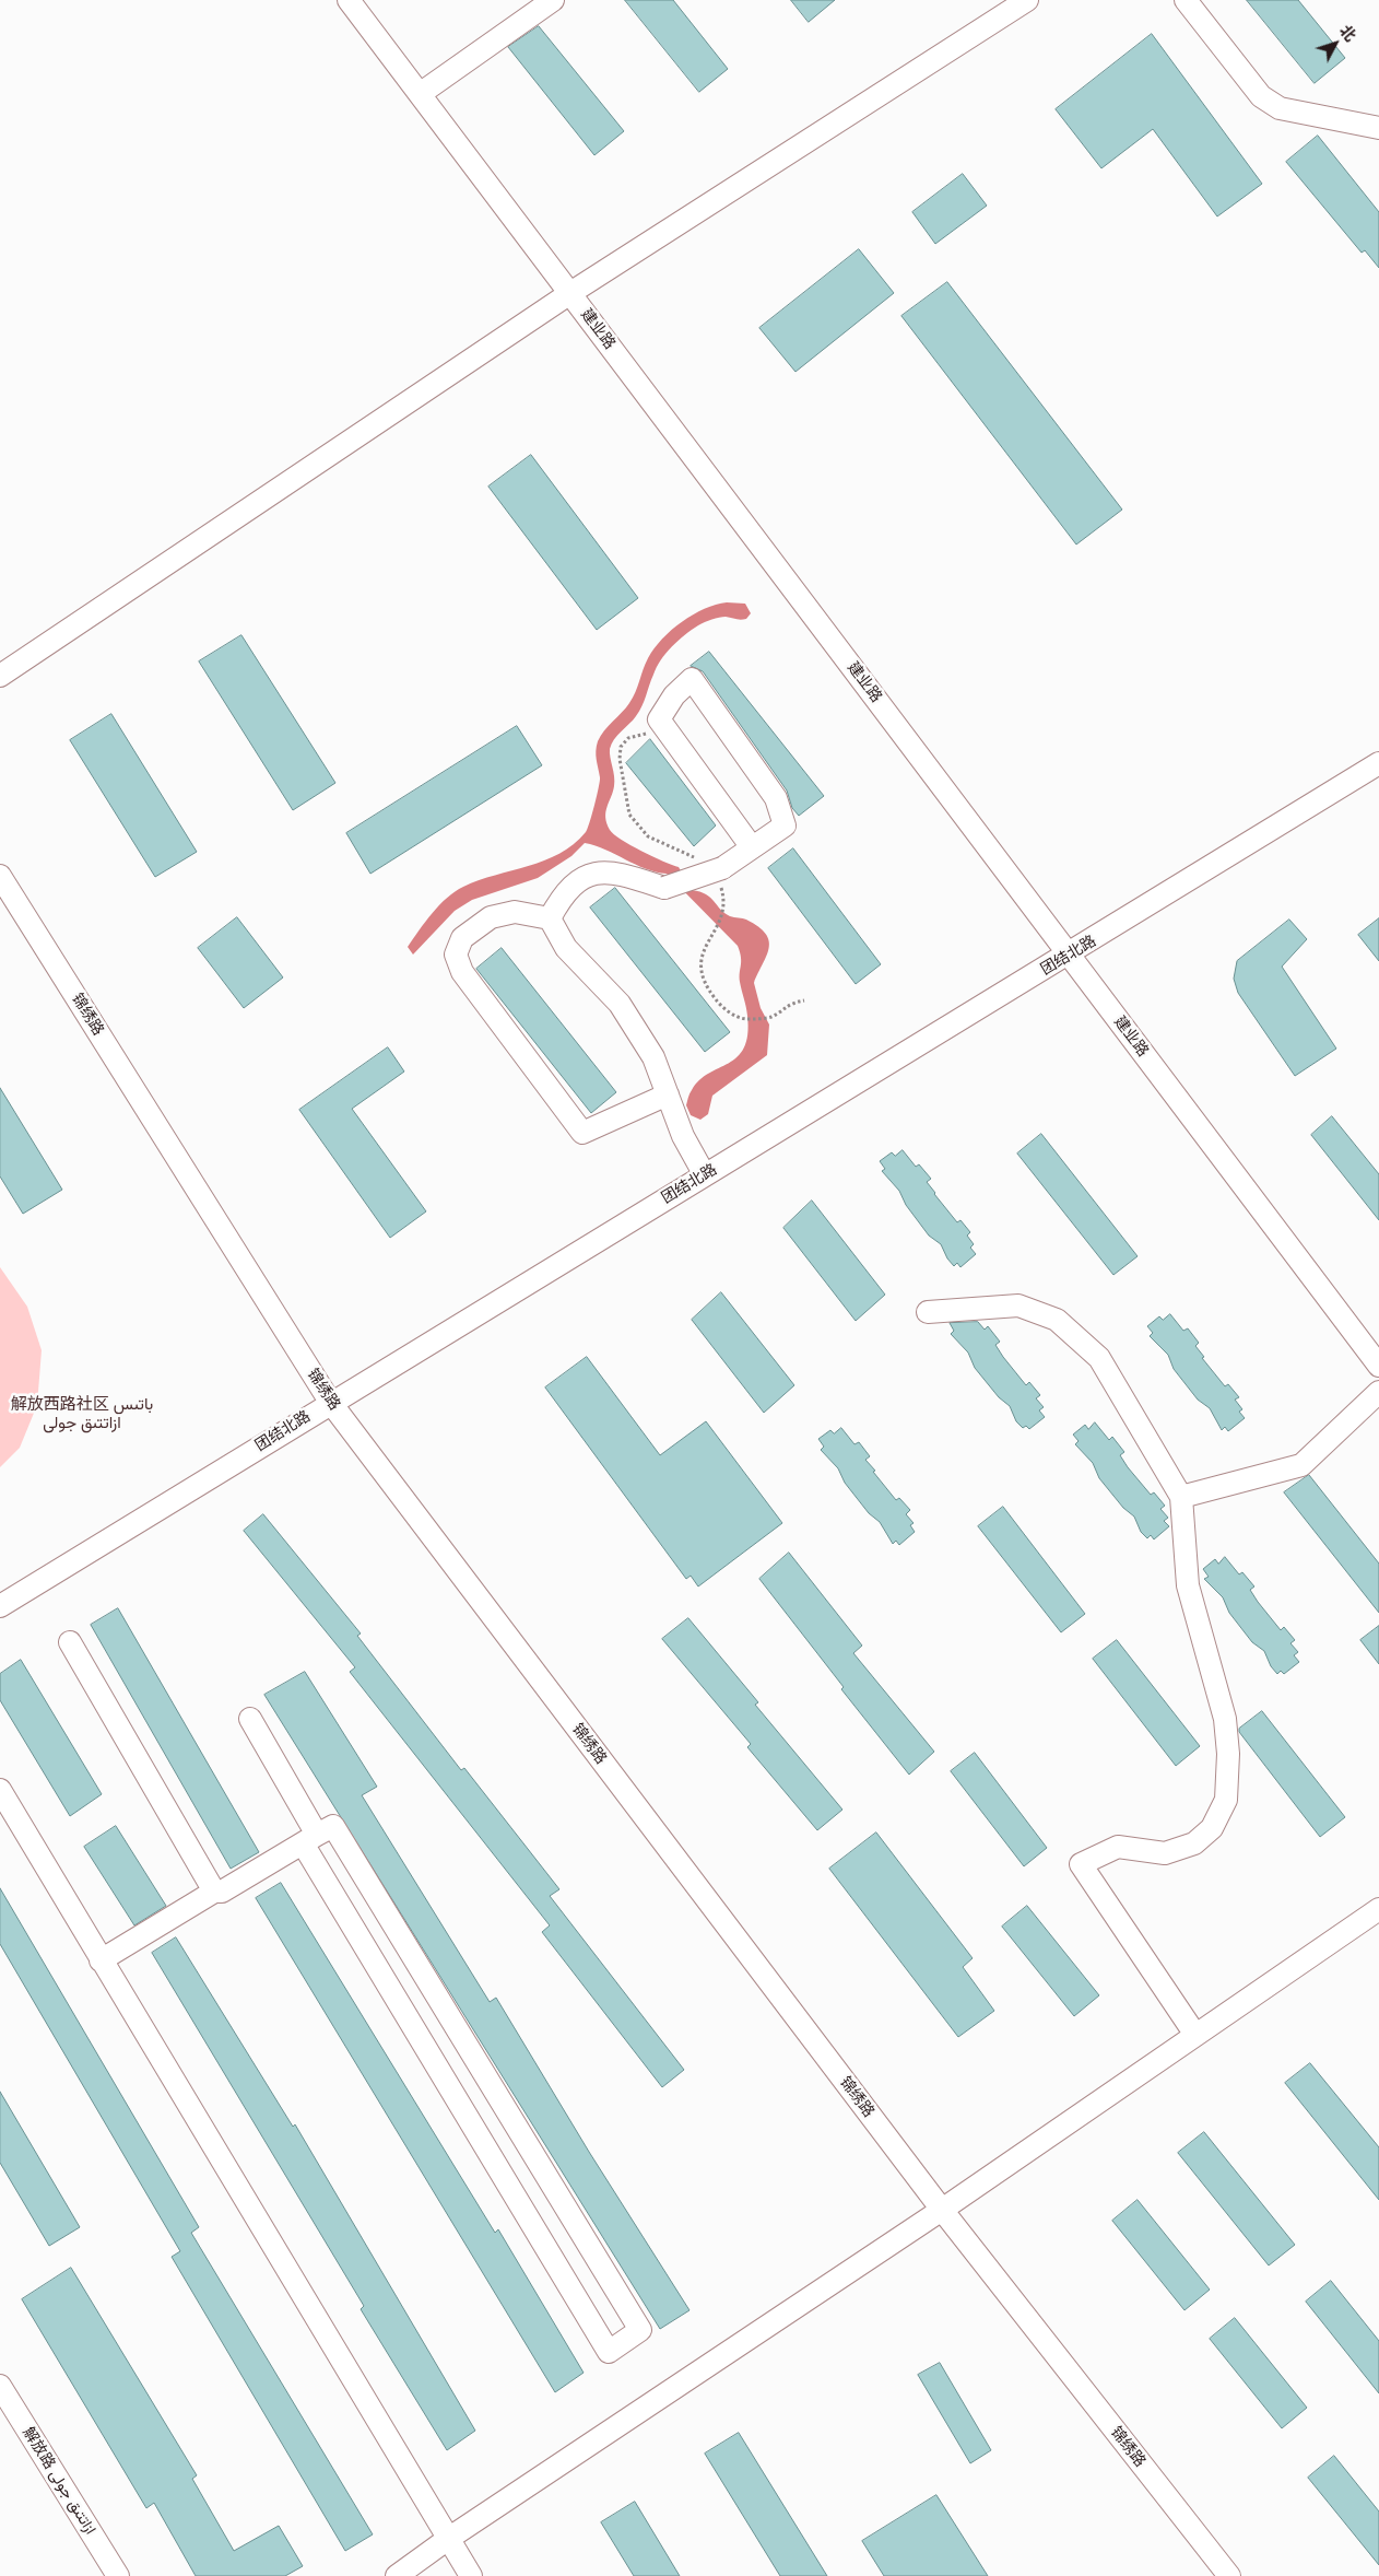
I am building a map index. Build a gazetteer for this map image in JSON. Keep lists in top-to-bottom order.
{
  "streets": {
    "street": [
      "建业路",
      "团结北路",
      "锦绣路",
      "解放路 ازاتتىق جولى"
    ]
  },
  "crossings": [
    ["建业路", "团结北路"],
    ["团结北路", "锦绣路"]
  ],
  "districts": ["解放西路社区 باتىس ازاتتىق جولى"],
  "north": "top right"
}
